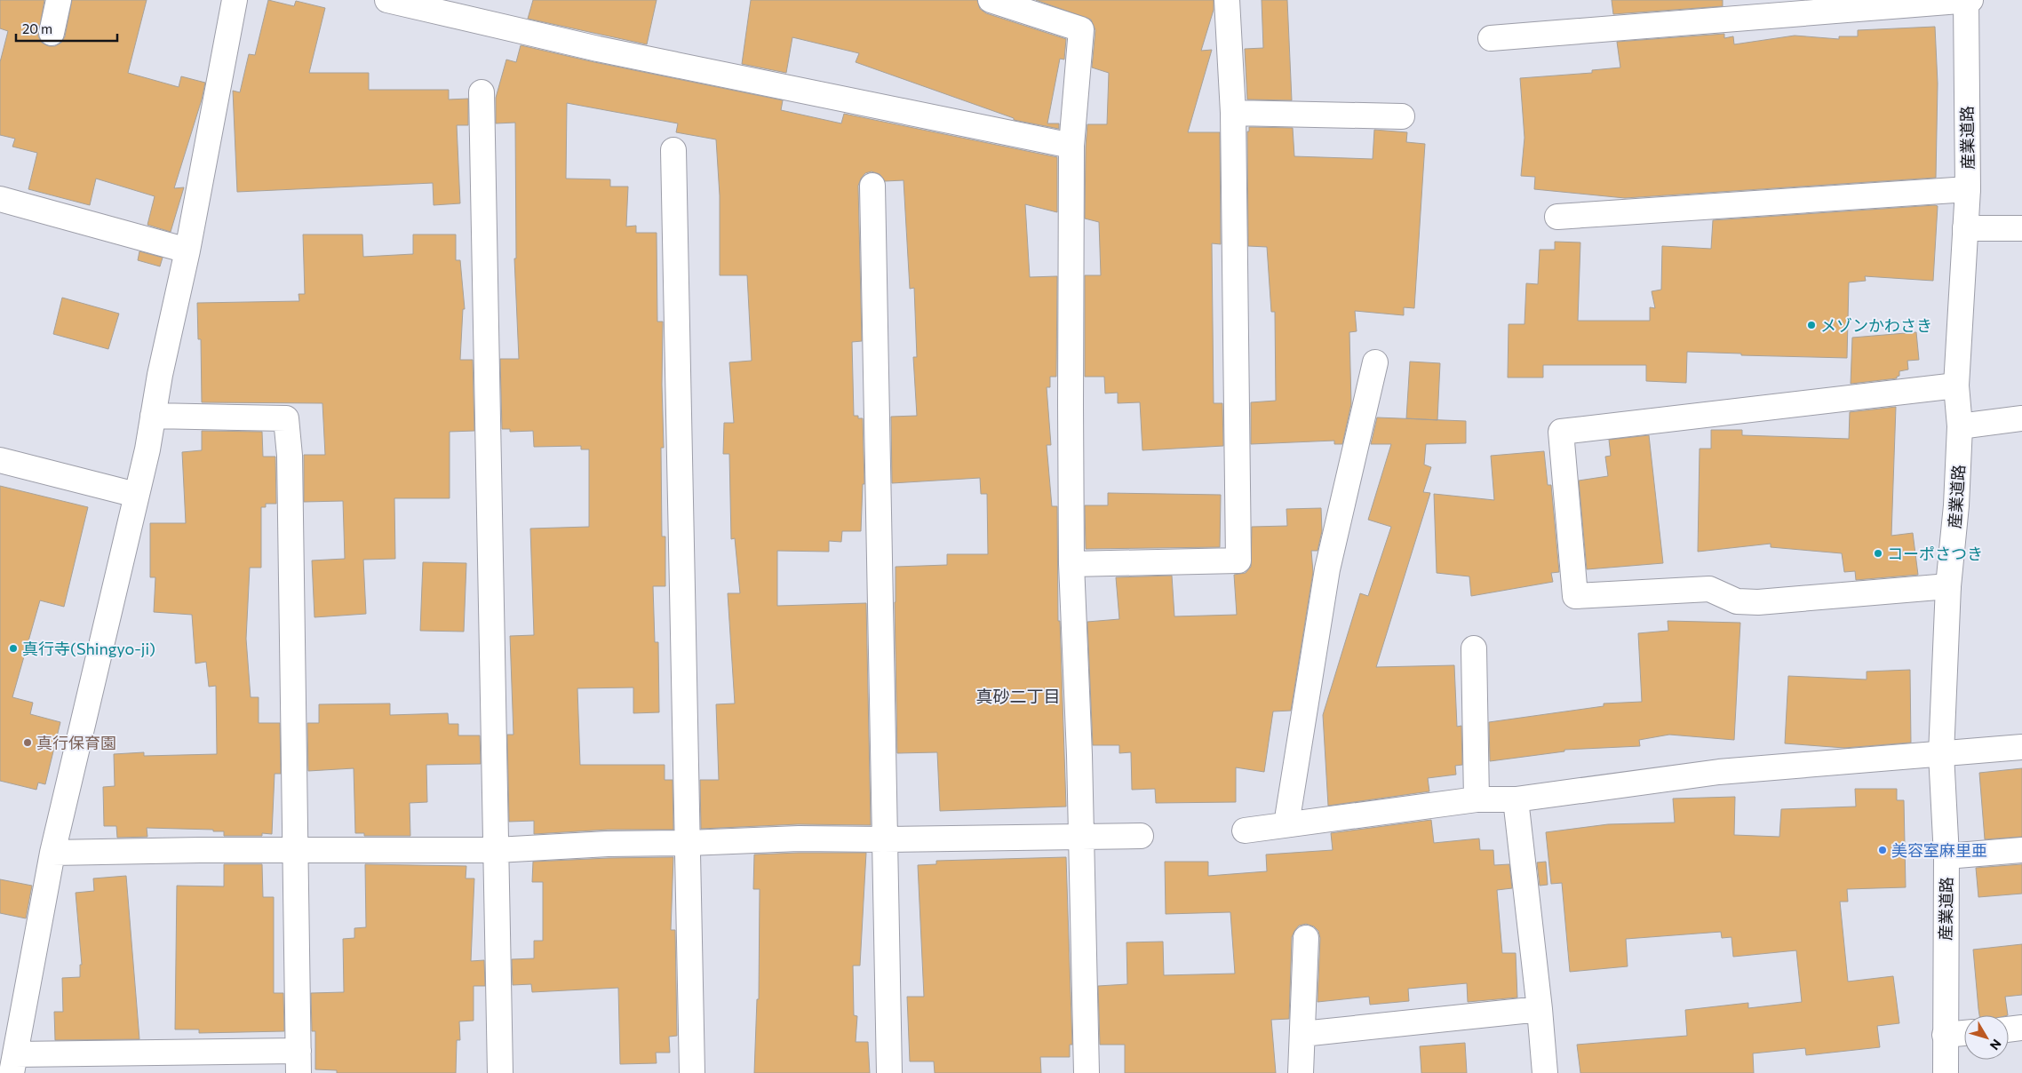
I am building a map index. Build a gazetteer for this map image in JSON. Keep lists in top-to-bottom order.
{
  "streets": {
    "street": ["産業道路"]
  },
  "districts": ["真砂二丁目"],
  "places": [
    "メゾンかわさき",
    "コーポさつき",
    "真行寺(Shingyo-ji)",
    "真行保育園",
    "美容室麻里亜"
  ],
  "scale_bar": "20 m",
  "north": "bottom right"
}
